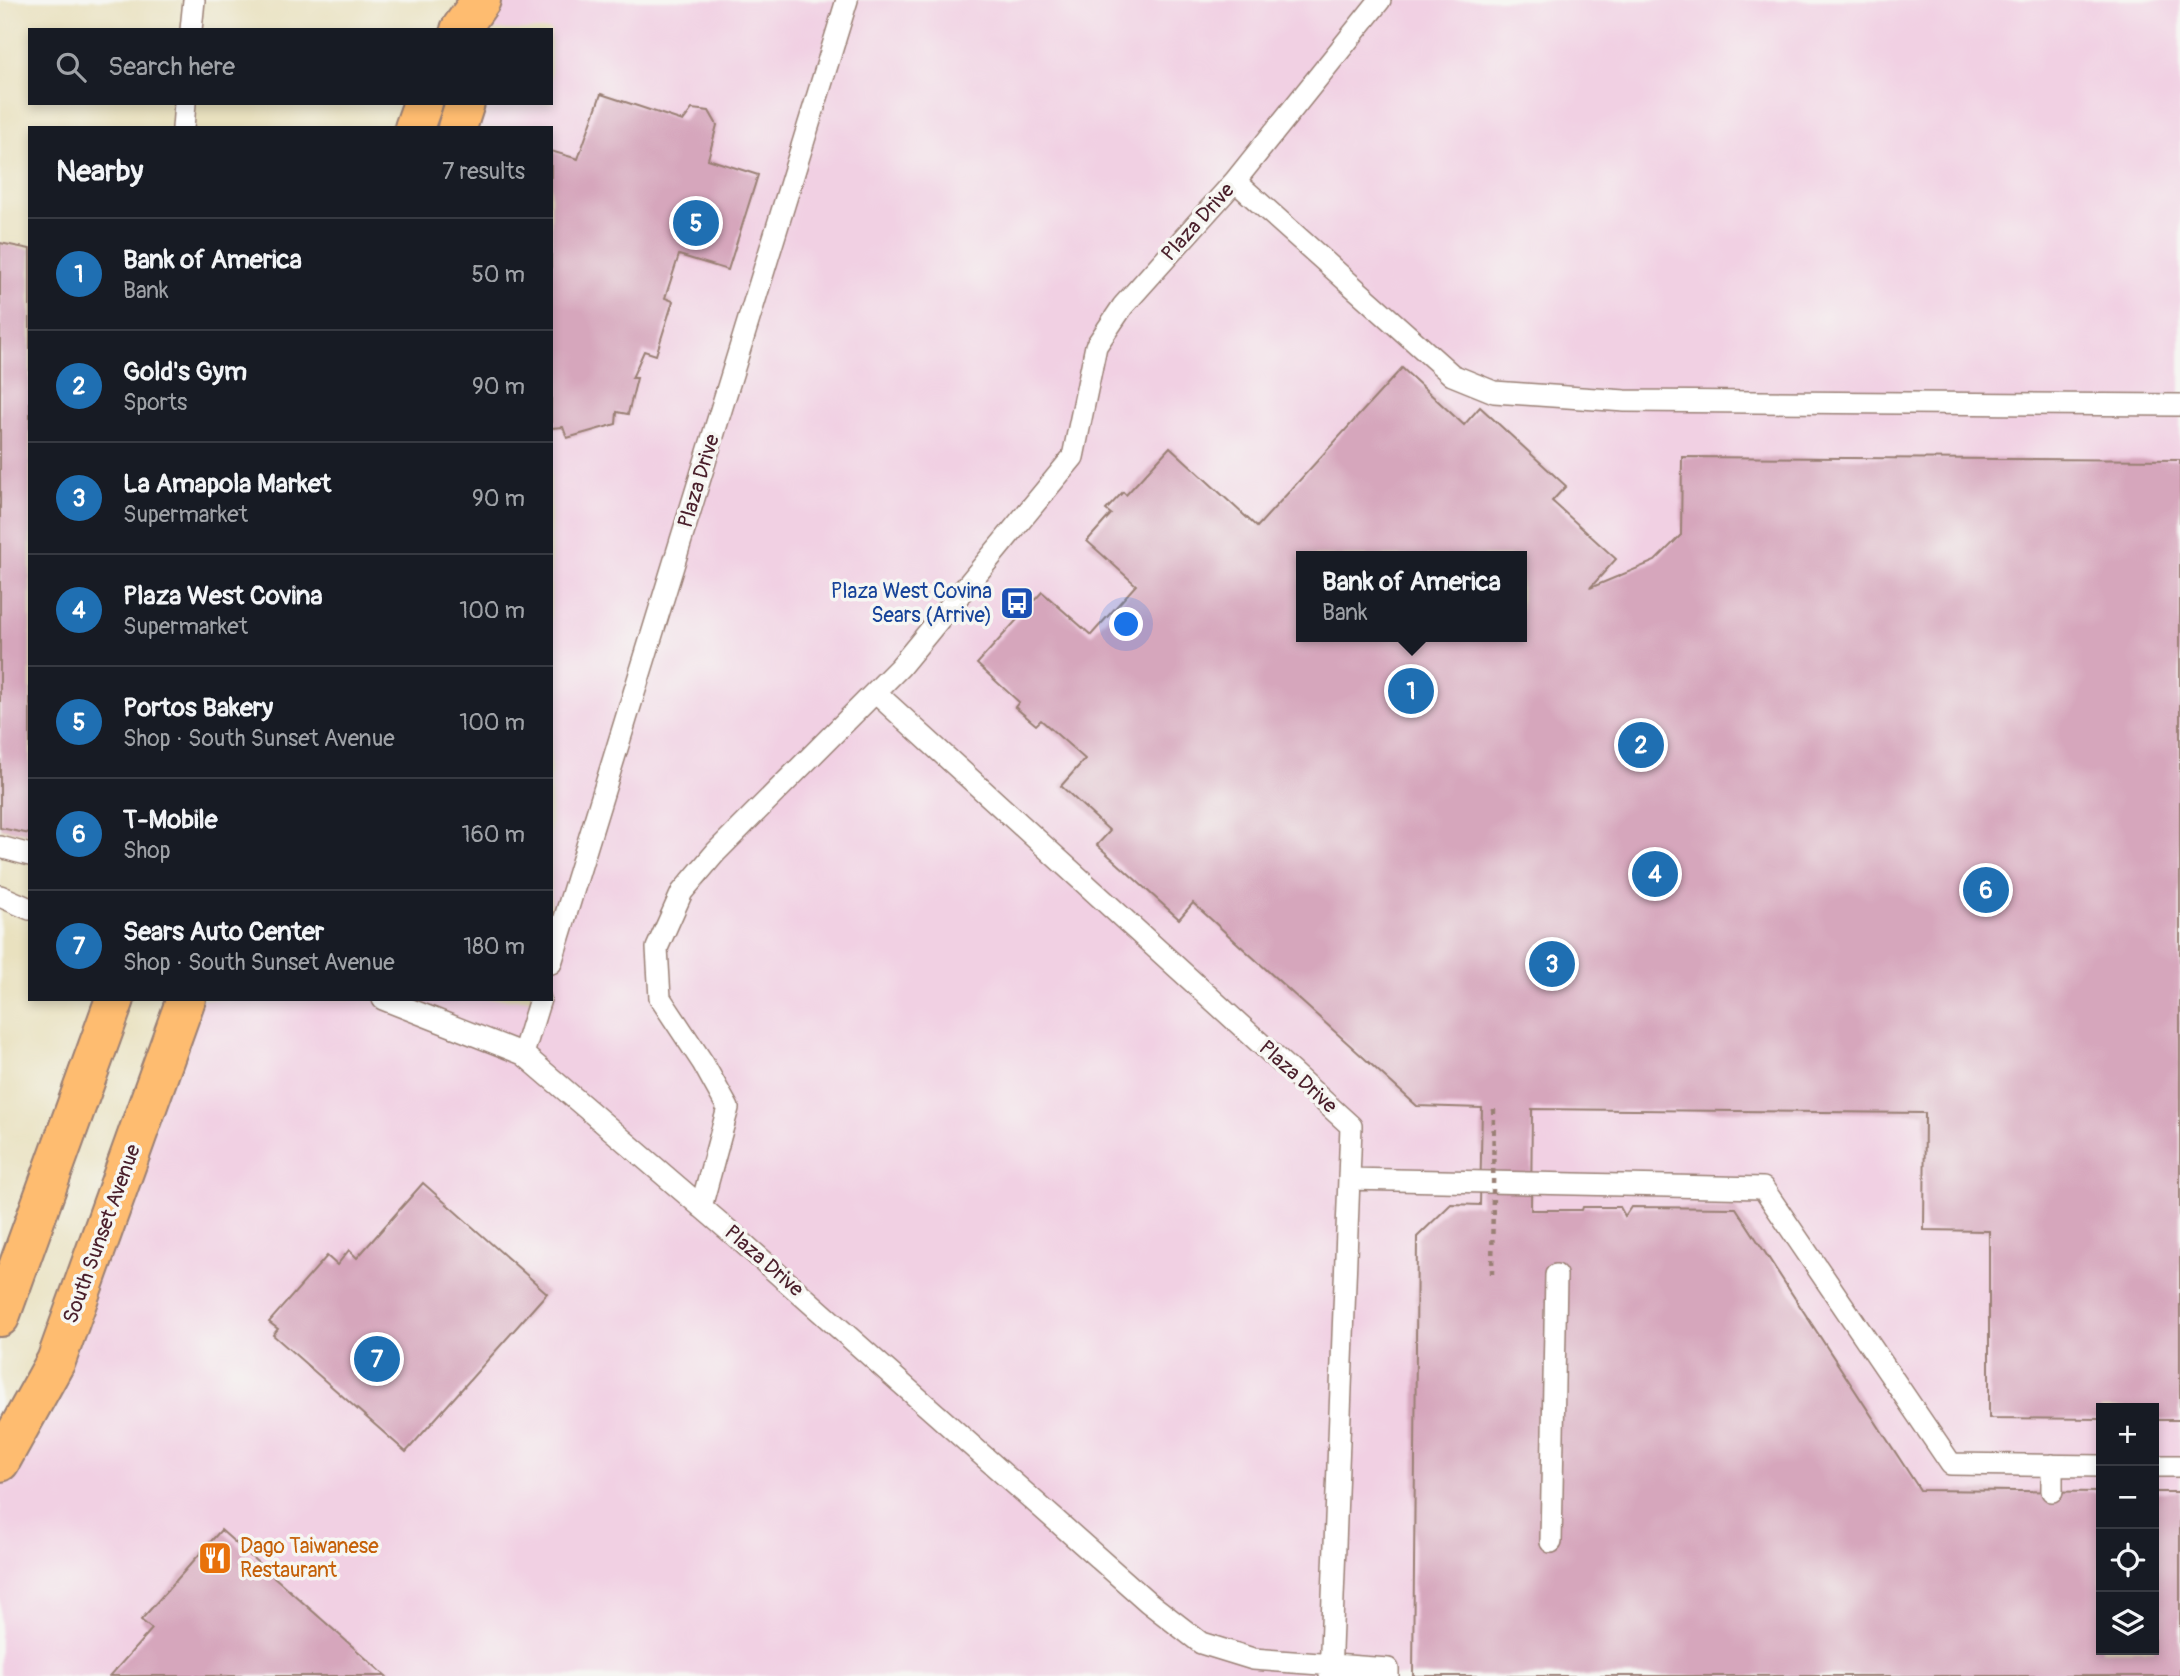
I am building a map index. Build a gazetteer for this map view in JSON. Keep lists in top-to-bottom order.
{
  "streets": {
    "main road": ["South Sunset Avenue"],
    "lane": ["Plaza Drive"]
  },
  "places": {
    "bus stop": ["Plaza West Covina Sears (Arrive)"],
    "restaurant": ["Dago Taiwanese Restaurant"]
  },
  "page": {
    "search": "Search here",
    "heading": ["Nearby", "7 results"],
    "pins": [
      "5",
      "1",
      "2",
      "4",
      "6",
      "3",
      "7"
    ],
    "list": [
      {
        "mark": "1",
        "name": "Bank of America",
        "note": "Bank",
        "value": "50 m"
      },
      {
        "mark": "2",
        "name": "Gold's Gym",
        "note": "Sports",
        "value": "90 m"
      },
      {
        "mark": "3",
        "name": "La Amapola Market",
        "note": "Supermarket",
        "value": "90 m"
      },
      {
        "mark": "4",
        "name": "Plaza West Covina",
        "note": "Supermarket",
        "value": "100 m"
      },
      {
        "mark": "5",
        "name": "Portos Bakery",
        "note": "Shop · South Sunset Avenue",
        "value": "100 m"
      },
      {
        "mark": "6",
        "name": "T-Mobile",
        "note": "Shop",
        "value": "160 m"
      },
      {
        "mark": "7",
        "name": "Sears Auto Center",
        "note": "Shop · South Sunset Avenue",
        "value": "180 m"
      }
    ],
    "popup": ["Bank of America", "Bank"],
    "map_buttons": ["+", "−"]
  }
}
